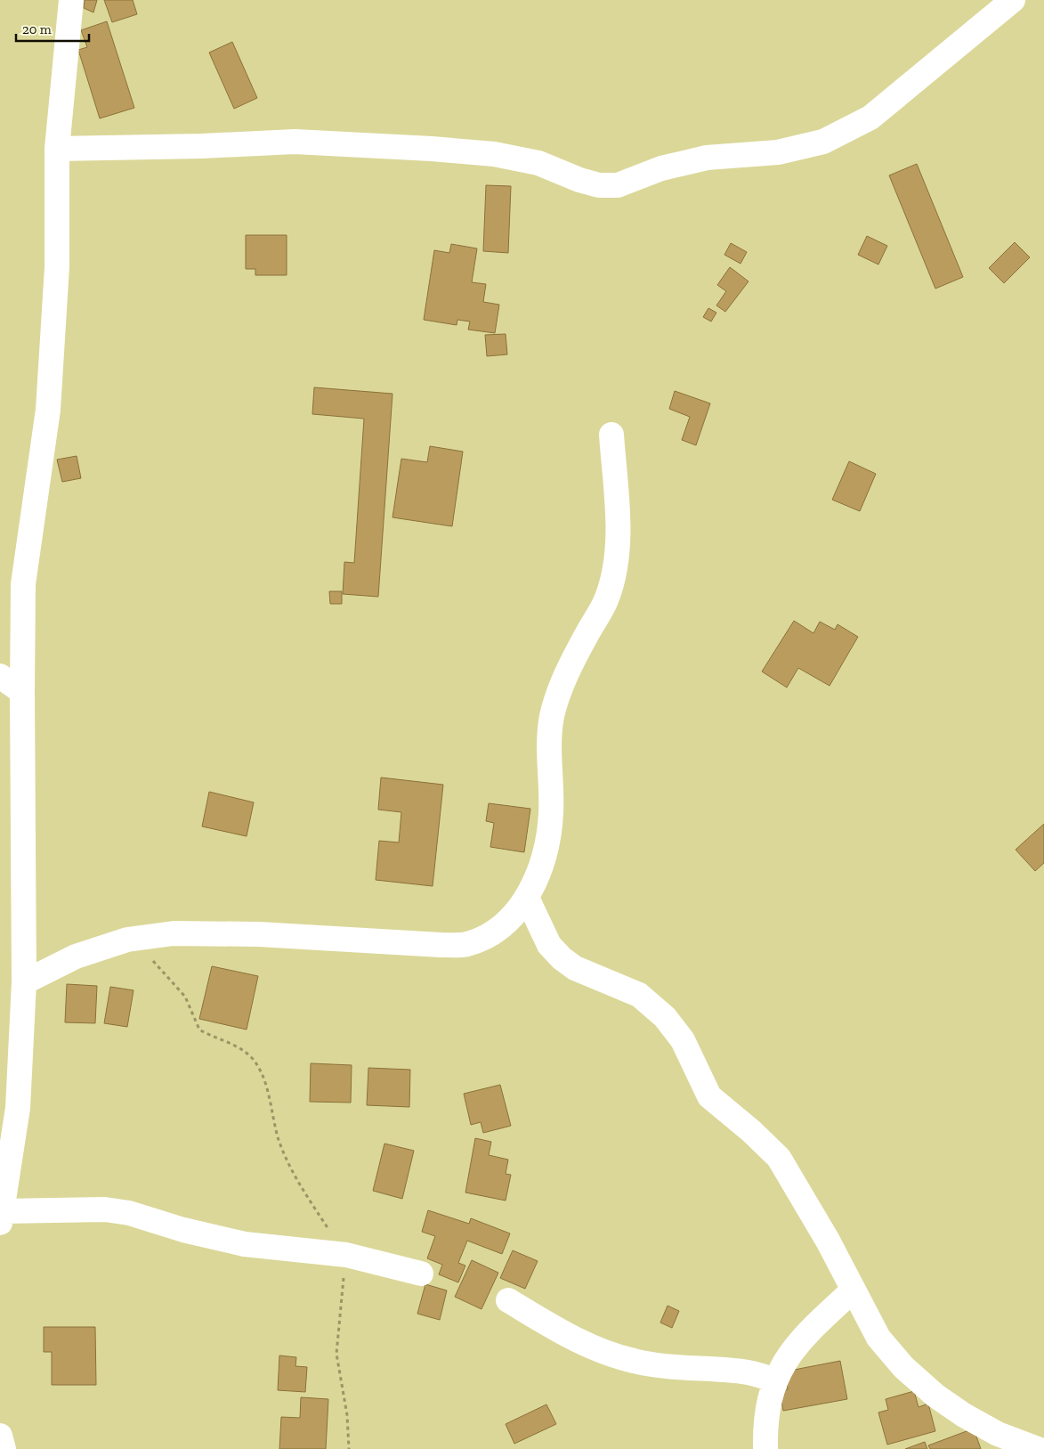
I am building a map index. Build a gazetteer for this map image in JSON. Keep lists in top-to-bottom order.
{
  "scale_bar": "20 m"
}
